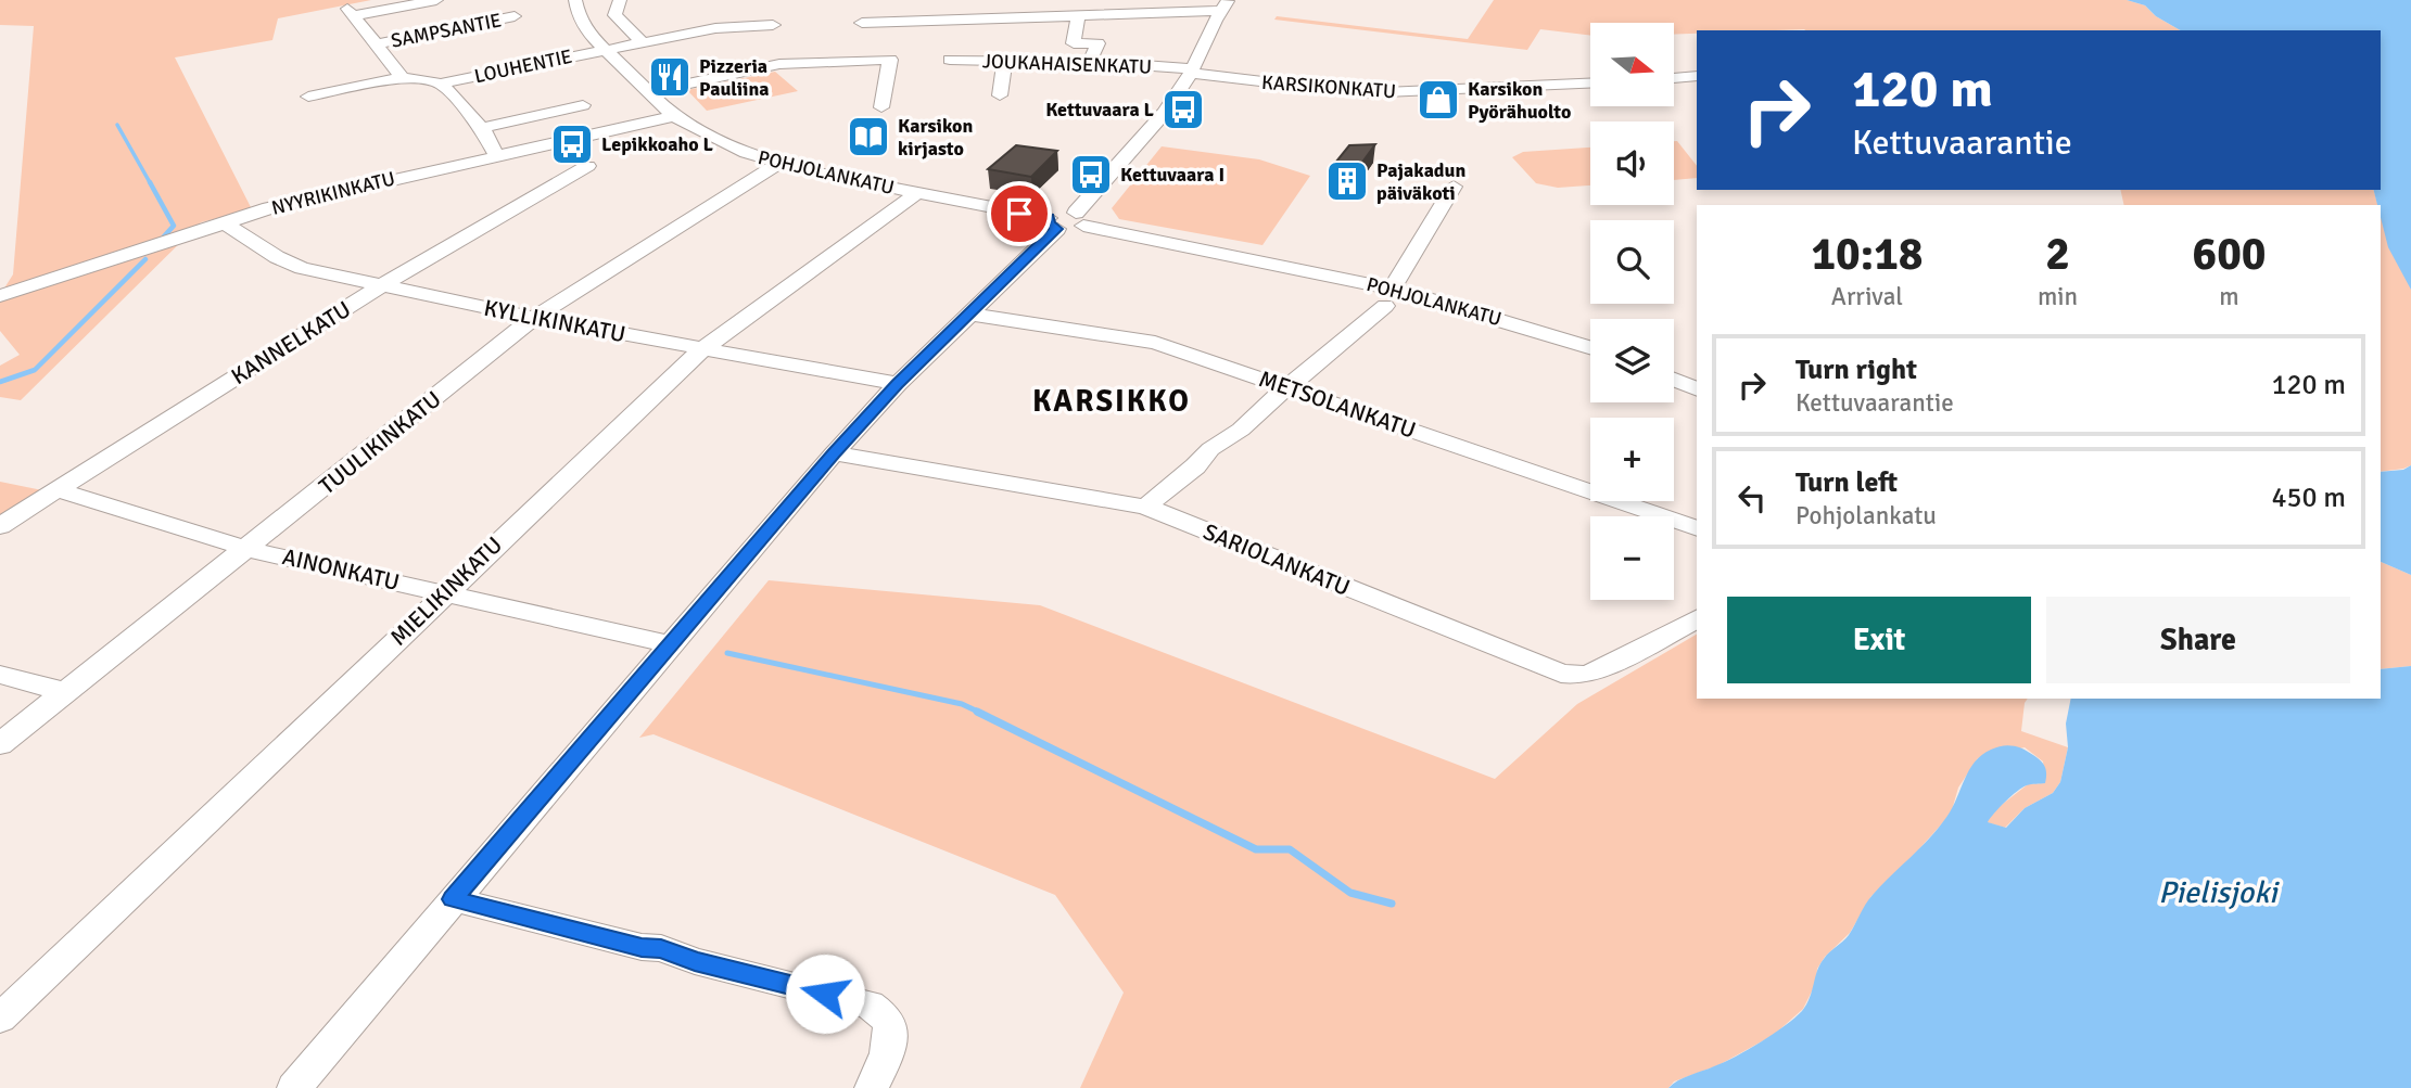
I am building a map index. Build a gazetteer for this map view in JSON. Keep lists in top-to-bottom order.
{
  "streets": {
    "street": [
      "SAMPSANTIE",
      "JOUKAHAISENKATU",
      "LOUHENTIE",
      "KARSIKONKATU",
      "POHJOLANKATU",
      "NYYRIKINKATU",
      "KYLLIKINKATU",
      "KANNELKATU",
      "METSOLANKATU",
      "TUULIKINKATU",
      "SARIOLANKATU",
      "AINONKATU",
      "MIELIKINKATU"
    ]
  },
  "crossings": [
    ["JOUKAHAISENKATU", "KARSIKONKATU"],
    ["LOUHENTIE", "POHJOLANKATU"],
    ["POHJOLANKATU", "NYYRIKINKATU"],
    ["POHJOLANKATU", "TUULIKINKATU"],
    ["POHJOLANKATU", "MIELIKINKATU"],
    ["NYYRIKINKATU", "KYLLIKINKATU"],
    ["KYLLIKINKATU", "KANNELKATU"],
    ["KYLLIKINKATU", "TUULIKINKATU"],
    ["KYLLIKINKATU", "MIELIKINKATU"],
    ["KANNELKATU", "AINONKATU"],
    ["TUULIKINKATU", "AINONKATU"],
    ["AINONKATU", "MIELIKINKATU"]
  ],
  "districts": ["KARSIKKO"],
  "water": ["Pielisjoki"],
  "places": {
    "restaurant": ["Pizzeria Pauliina"],
    "shop": ["Karsikon Pyörähuolto"],
    "bus stop": ["Kettuvaara L", "Lepikkoaho L", "Kettuvaara I"],
    "library": ["Karsikon kirjasto"],
    "building": ["Pajakadun päiväkoti"]
  },
  "north": "right",
  "page": {
    "map_buttons": ["+", "−"],
    "turn": ["120 m", "Kettuvaarantie"],
    "eta": [
      "10:18",
      "Arrival",
      "2",
      "min",
      "600",
      "m"
    ],
    "list": [
      {
        "name": "Turn right",
        "note": "Kettuvaarantie",
        "value": "120 m"
      },
      {
        "name": "Turn left",
        "note": "Pohjolankatu",
        "value": "450 m"
      }
    ],
    "buttons": ["Exit", "Share"]
  }
}
